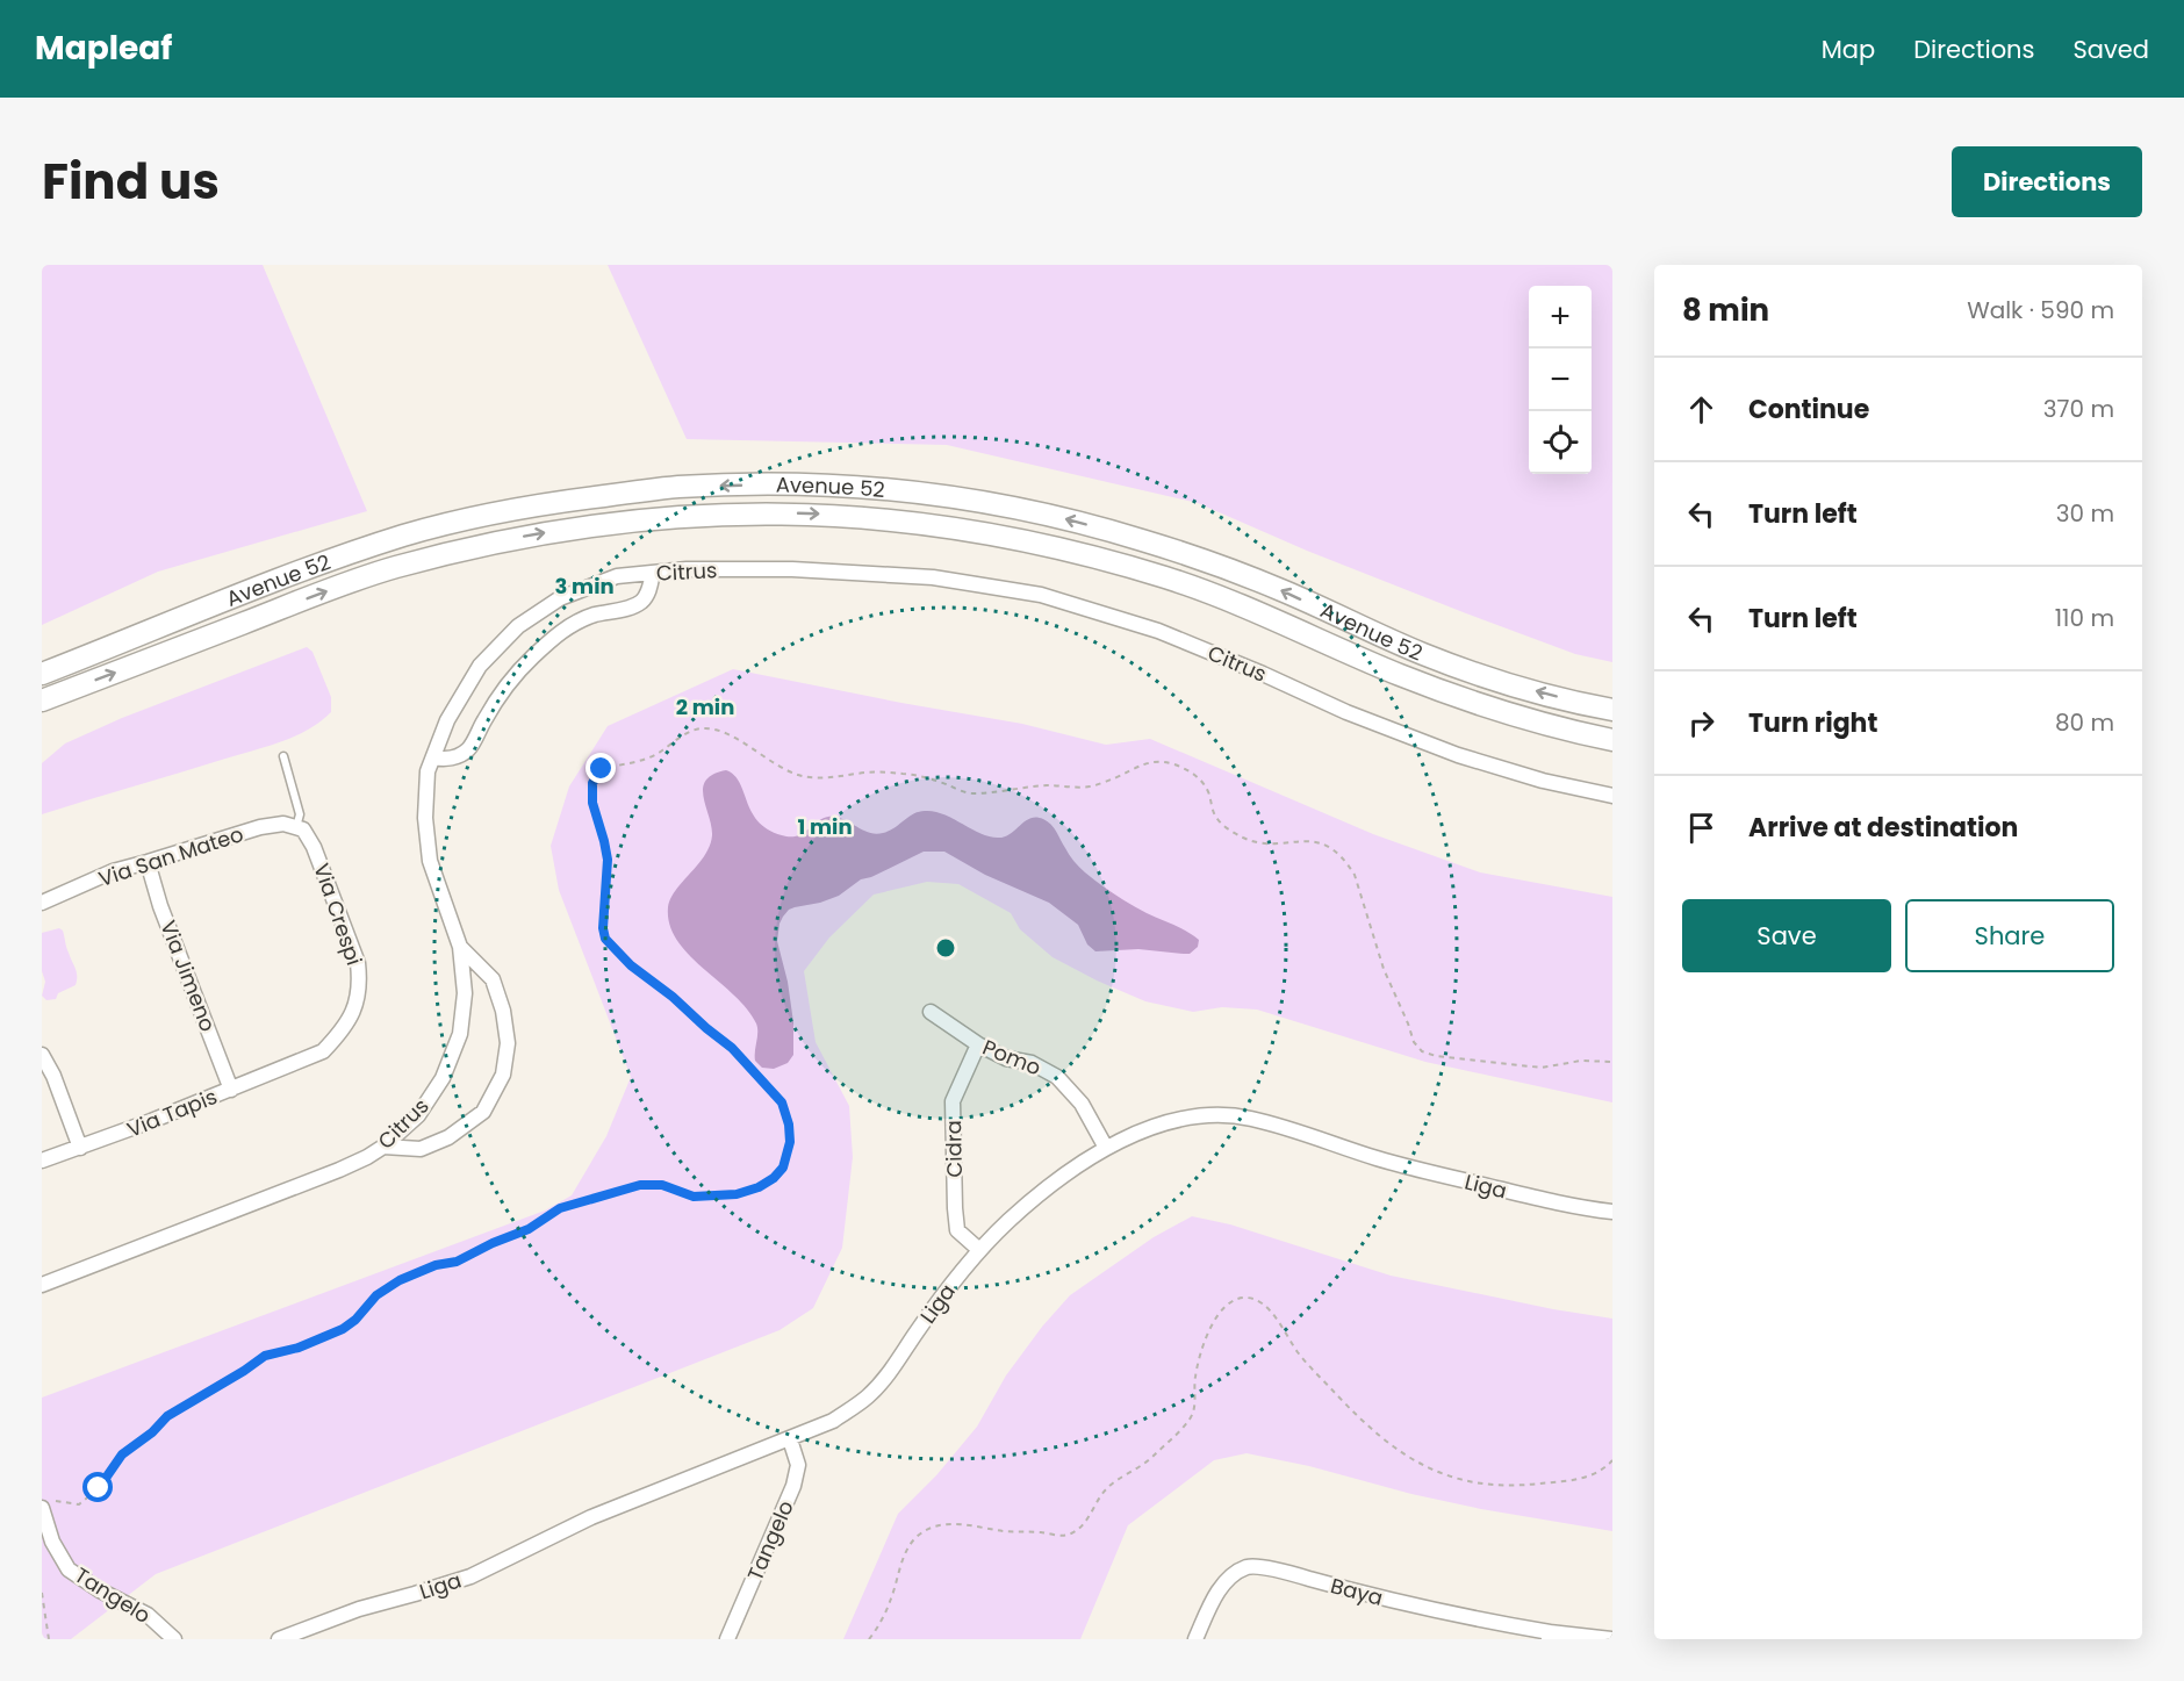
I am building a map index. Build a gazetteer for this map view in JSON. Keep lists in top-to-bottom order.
{
  "streets": {
    "main road": ["Avenue 52"],
    "street": [
      "Citrus",
      "Via San Mateo",
      "Via Crespi",
      "Via Jimeno",
      "Pomo",
      "Via Tapis",
      "Cidra",
      "Liga",
      "Tangelo",
      "Baya"
    ]
  },
  "crossings": [
    ["Via San Mateo", "Via Crespi"],
    ["Via San Mateo", "Via Jimeno"],
    ["Via Crespi", "Via Tapis"],
    ["Via Jimeno", "Via Tapis"],
    ["Pomo", "Cidra"],
    ["Pomo", "Liga"],
    ["Cidra", "Liga"],
    ["Liga", "Tangelo"]
  ],
  "page": {
    "header": "Mapleaf",
    "nav": ["Map", "Directions", "Saved"],
    "title": "Find us",
    "buttons": [
      "Directions",
      ["Save", "Share"]
    ],
    "heading": ["8 min", "Walk · 590 m"],
    "map_buttons": ["+", "−"],
    "list": [
      ["Continue", "370 m"],
      ["Turn left", "30 m"],
      ["Turn left", "110 m"],
      ["Turn right", "80 m"],
      "Arrive at destination"
    ]
  },
  "rings": ["3 min", "2 min", "1 min"]
}
